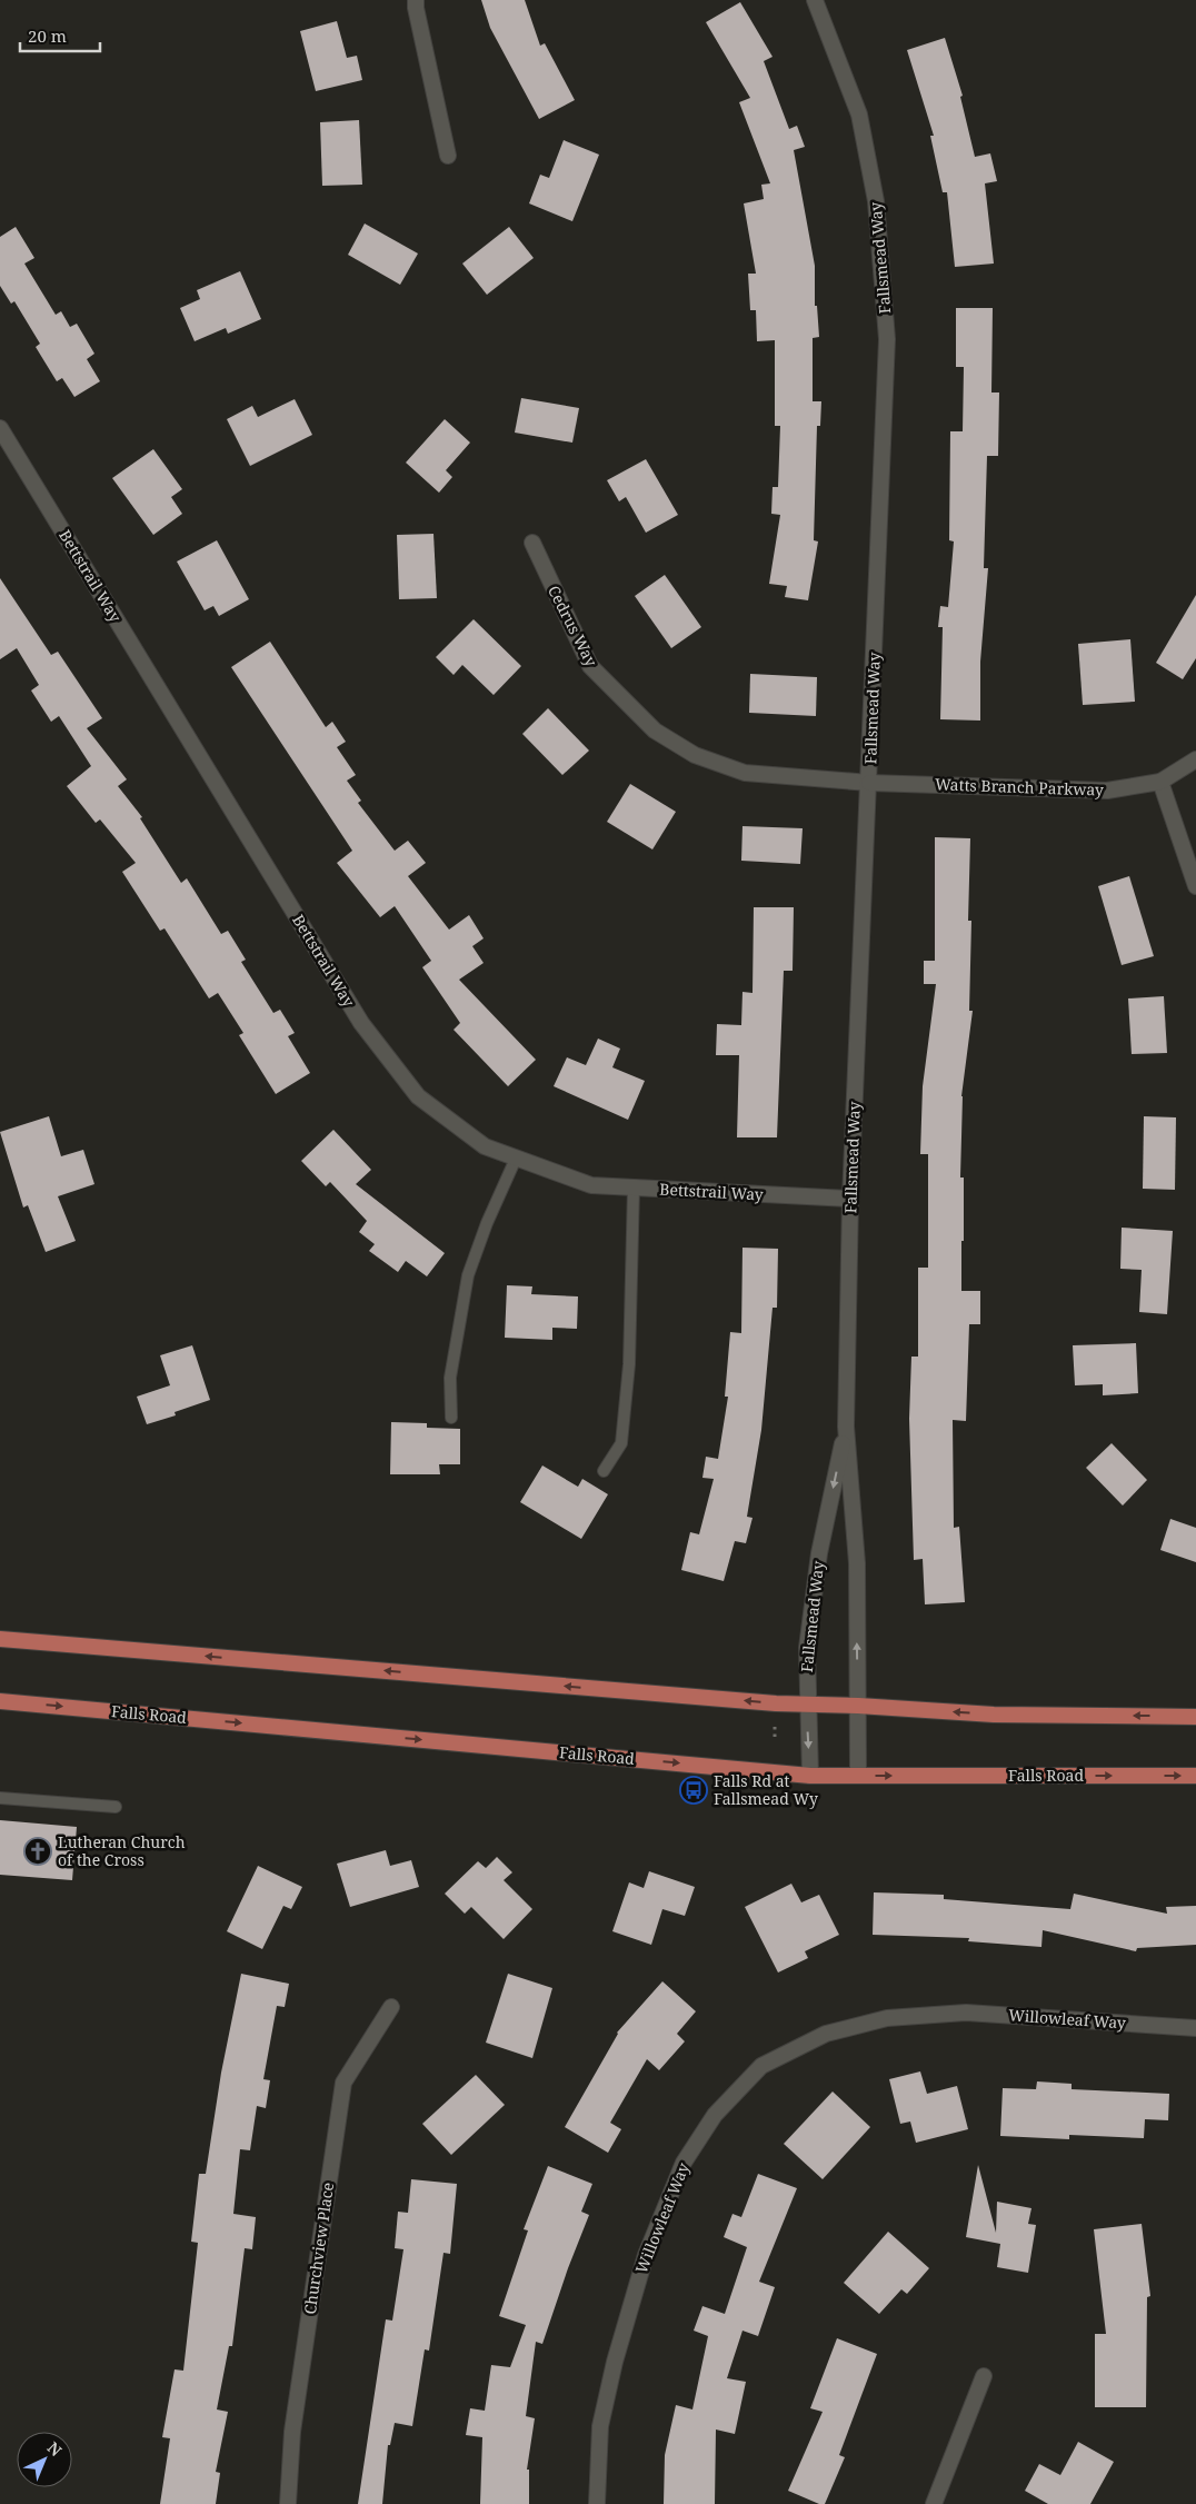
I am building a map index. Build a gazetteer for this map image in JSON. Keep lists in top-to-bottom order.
{
  "streets": {
    "main road": ["Falls Road"],
    "street": [
      "Fallsmead Way",
      "Bettstrail Way",
      "Cedrus Way",
      "Watts Branch Parkway",
      "Willowleaf Way",
      "Churchview Place"
    ]
  },
  "crossings": [
    ["Fallsmead Way", "Bettstrail Way"],
    ["Fallsmead Way", "Cedrus Way"],
    ["Fallsmead Way", "Watts Branch Parkway"],
    ["Fallsmead Way", "Falls Road"],
    ["Cedrus Way", "Watts Branch Parkway"]
  ],
  "places": {
    "bus stop": ["Falls Rd at Fallsmead Wy"],
    "church": ["Lutheran Church of the Cross"]
  },
  "scale_bar": "20 m",
  "north": "top right"
}
